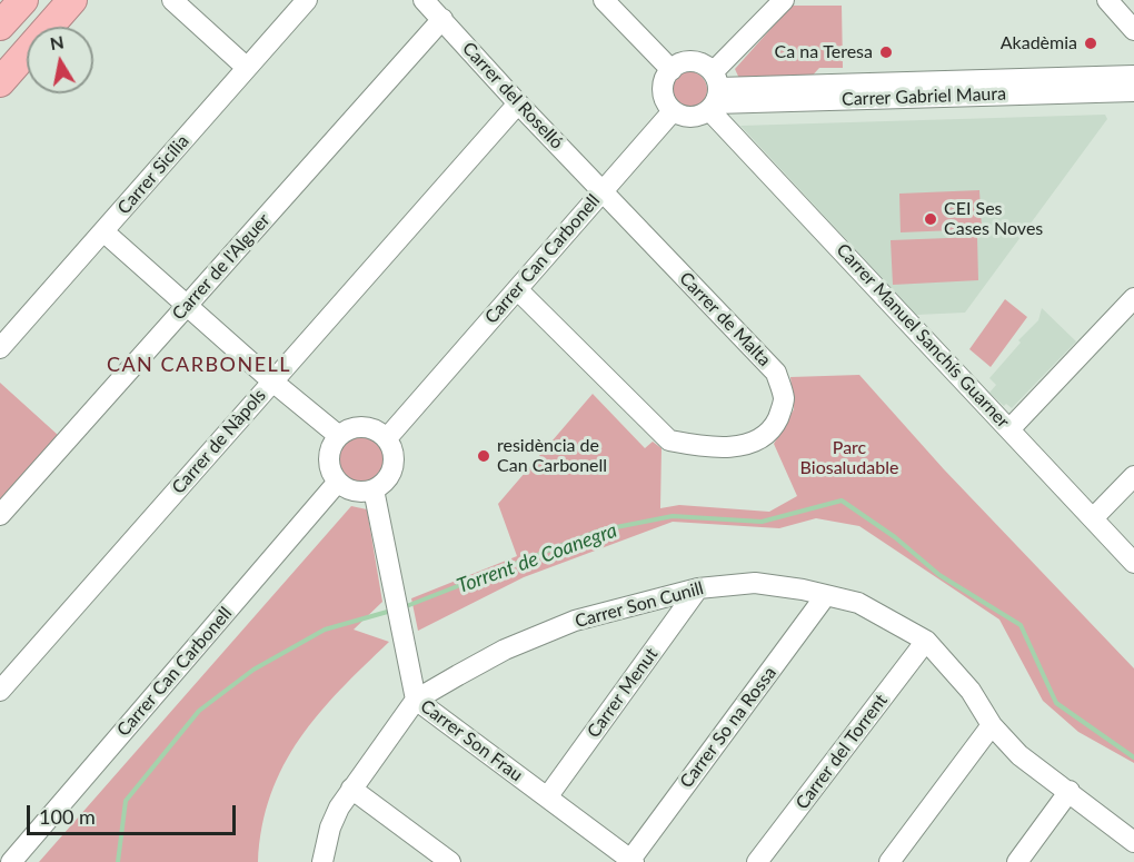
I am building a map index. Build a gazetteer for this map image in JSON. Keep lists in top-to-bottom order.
{
  "streets": {
    "street": [
      "Carrer del Roselló",
      "Carrer Gabriel Maura",
      "Carrer Sicília",
      "Carrer Can Carbonell",
      "Carrer de l'Alguer",
      "Carrer de Malta",
      "Carrer Manuel Sanchís Guarner",
      "Carrer de Nàpols",
      "Carrer Son Cunill",
      "Carrer Menut",
      "Carrer So na Rossa",
      "Carrer Son Frau",
      "Carrer del Torrent"
    ]
  },
  "crossings": [
    ["Carrer del Roselló", "Carrer Can Carbonell"],
    ["Carrer del Roselló", "Carrer de l'Alguer"],
    ["Carrer del Roselló", "Carrer de Malta"],
    ["Carrer del Roselló", "Carrer de Nàpols"],
    ["Carrer Gabriel Maura", "Carrer Can Carbonell"],
    ["Carrer Gabriel Maura", "Carrer Manuel Sanchís Guarner"],
    ["Carrer Can Carbonell", "Carrer de Malta"],
    ["Carrer Can Carbonell", "Carrer Manuel Sanchís Guarner"],
    ["Carrer Can Carbonell", "Carrer Son Frau"],
    ["Carrer Son Cunill", "Carrer Menut"],
    ["Carrer Son Cunill", "Carrer So na Rossa"],
    ["Carrer Son Cunill", "Carrer Son Frau"],
    ["Carrer Son Cunill", "Carrer del Torrent"],
    ["Carrer Menut", "Carrer Son Frau"],
    ["Carrer So na Rossa", "Carrer Son Frau"]
  ],
  "districts": ["CAN CARBONELL"],
  "water": ["Torrent de Coanegra"],
  "parks": ["Parc Biosaludable"],
  "places": [
    "Akadèmia",
    "Ca na Teresa",
    "CEI Ses Cases Noves",
    "residència de Can Carbonell"
  ],
  "scale_bar": "100 m",
  "north": "top"
}
